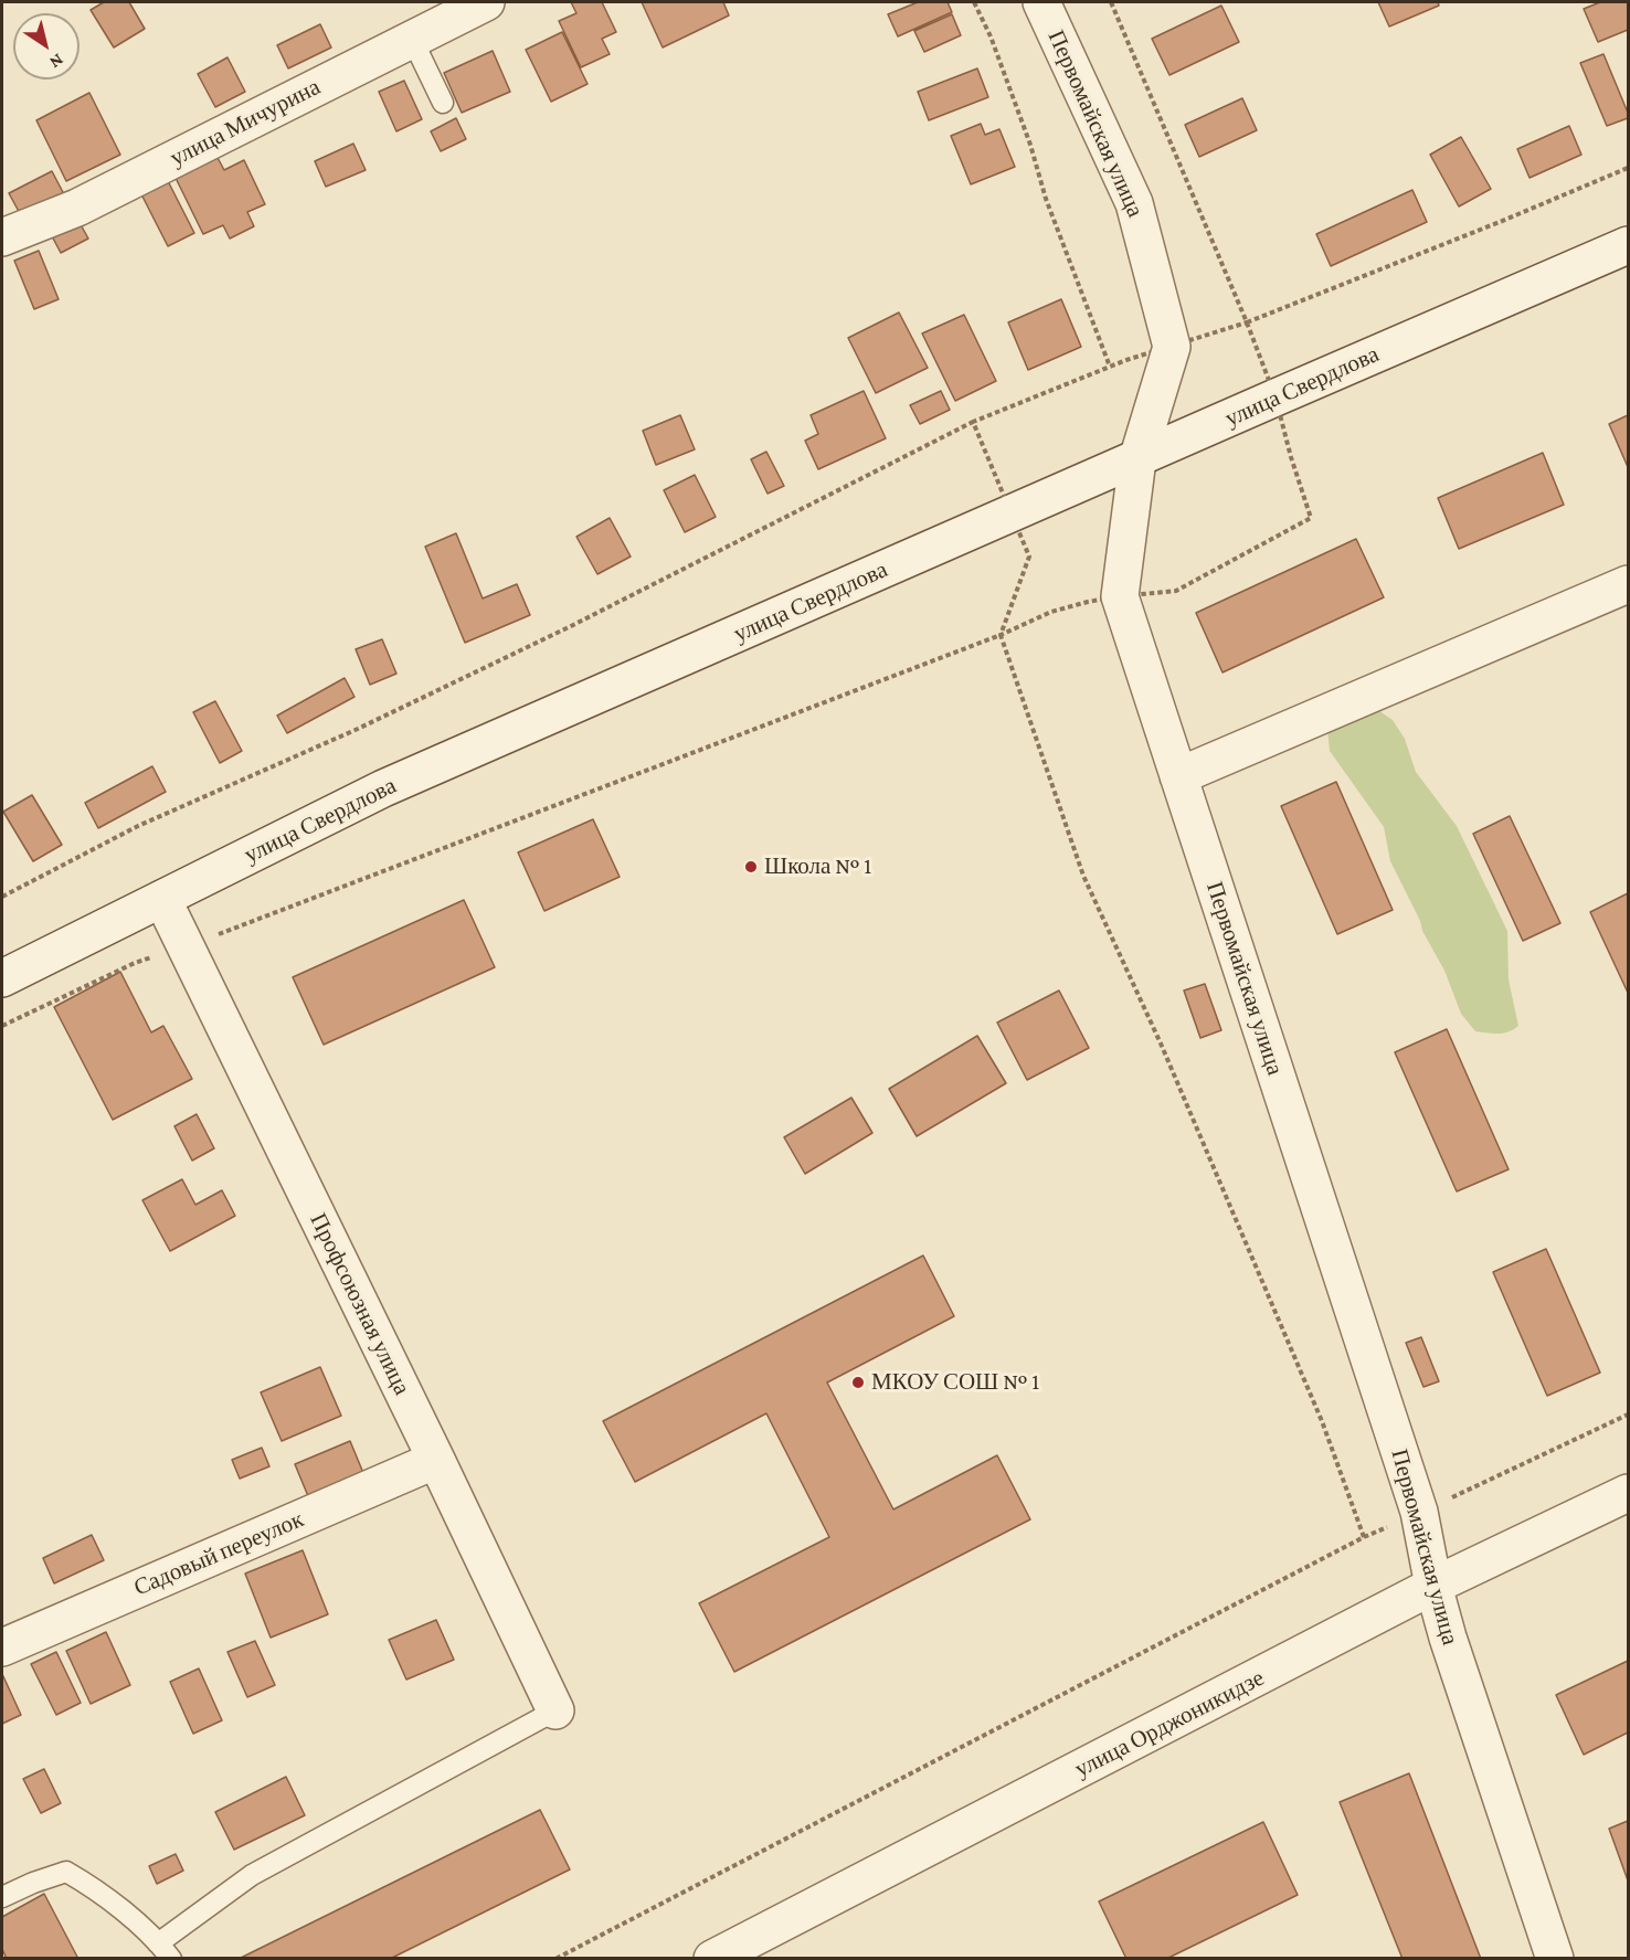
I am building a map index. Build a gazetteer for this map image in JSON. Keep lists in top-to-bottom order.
{
  "streets": {
    "street": [
      "улица Мичурина",
      "Первомайская улица",
      "улица Свердлова",
      "Профсоюзная улица",
      "Садовый переулок",
      "улица Орджоникидзе"
    ]
  },
  "crossings": [
    ["Первомайская улица", "улица Свердлова"],
    ["Первомайская улица", "улица Орджоникидзе"],
    ["улица Свердлова", "Профсоюзная улица"],
    ["Профсоюзная улица", "Садовый переулок"]
  ],
  "places": ["Школа № 1", "МКОУ СОШ № 1"],
  "north": "bottom right"
}
